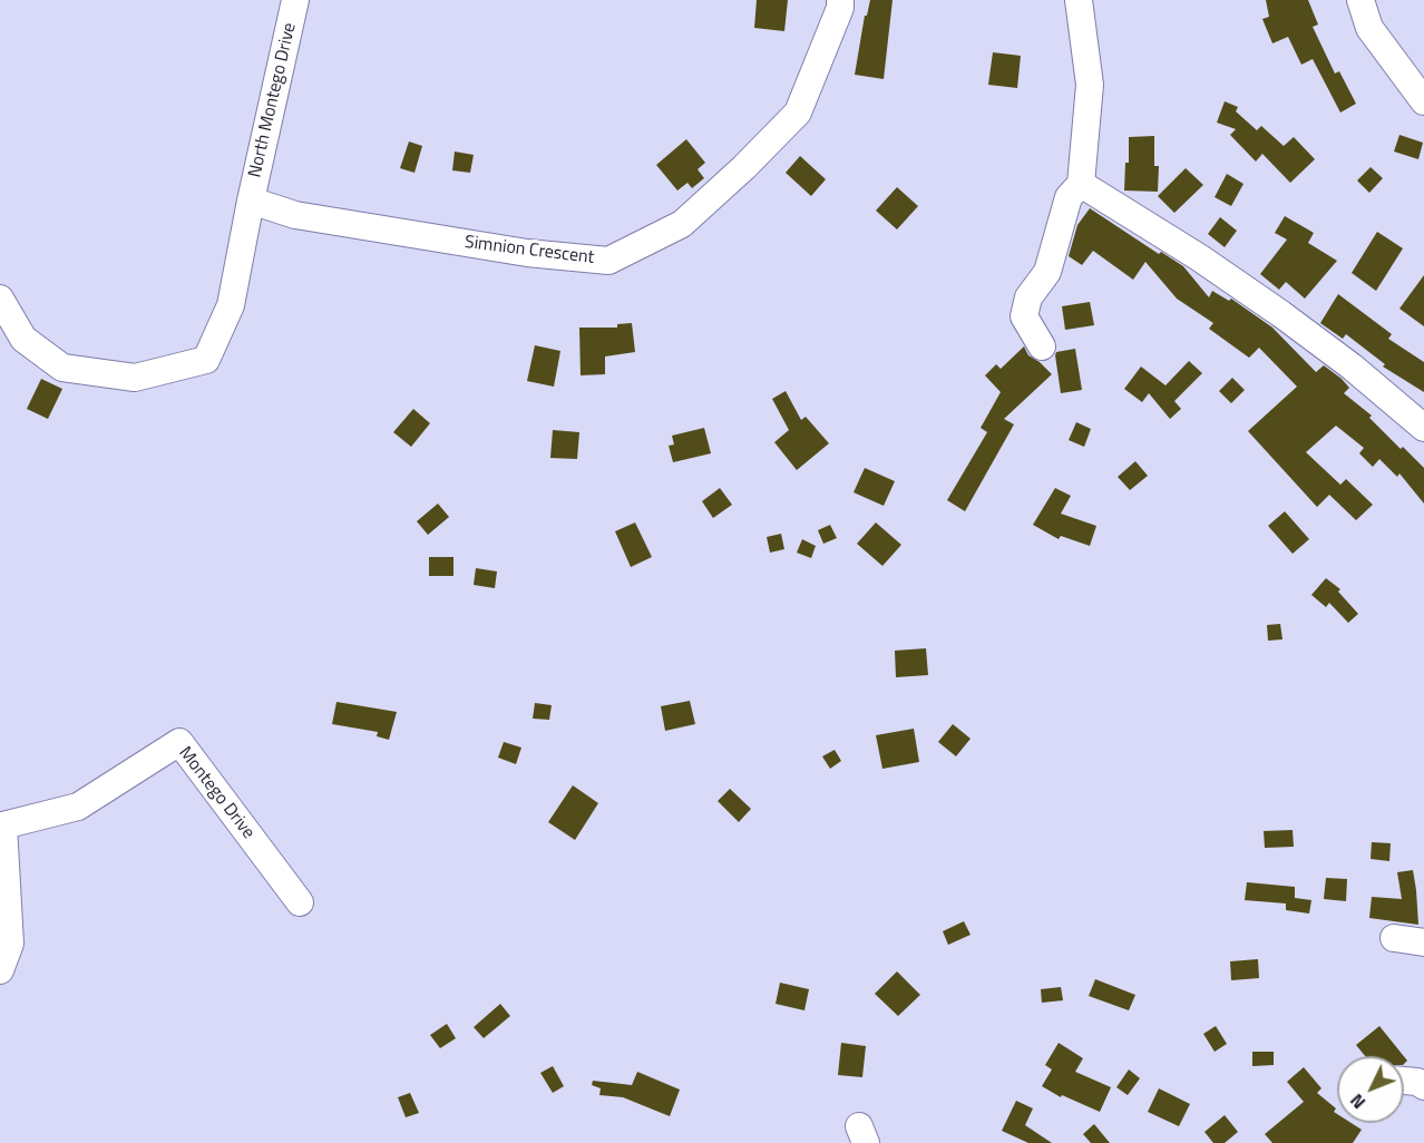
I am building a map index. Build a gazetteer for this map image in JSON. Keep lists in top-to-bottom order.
{
  "streets": {
    "street": ["North Montego Drive", "Simnion Crescent", "Montego Drive"]
  },
  "crossings": [
    ["North Montego Drive", "Simnion Crescent"]
  ],
  "north": "bottom left"
}
